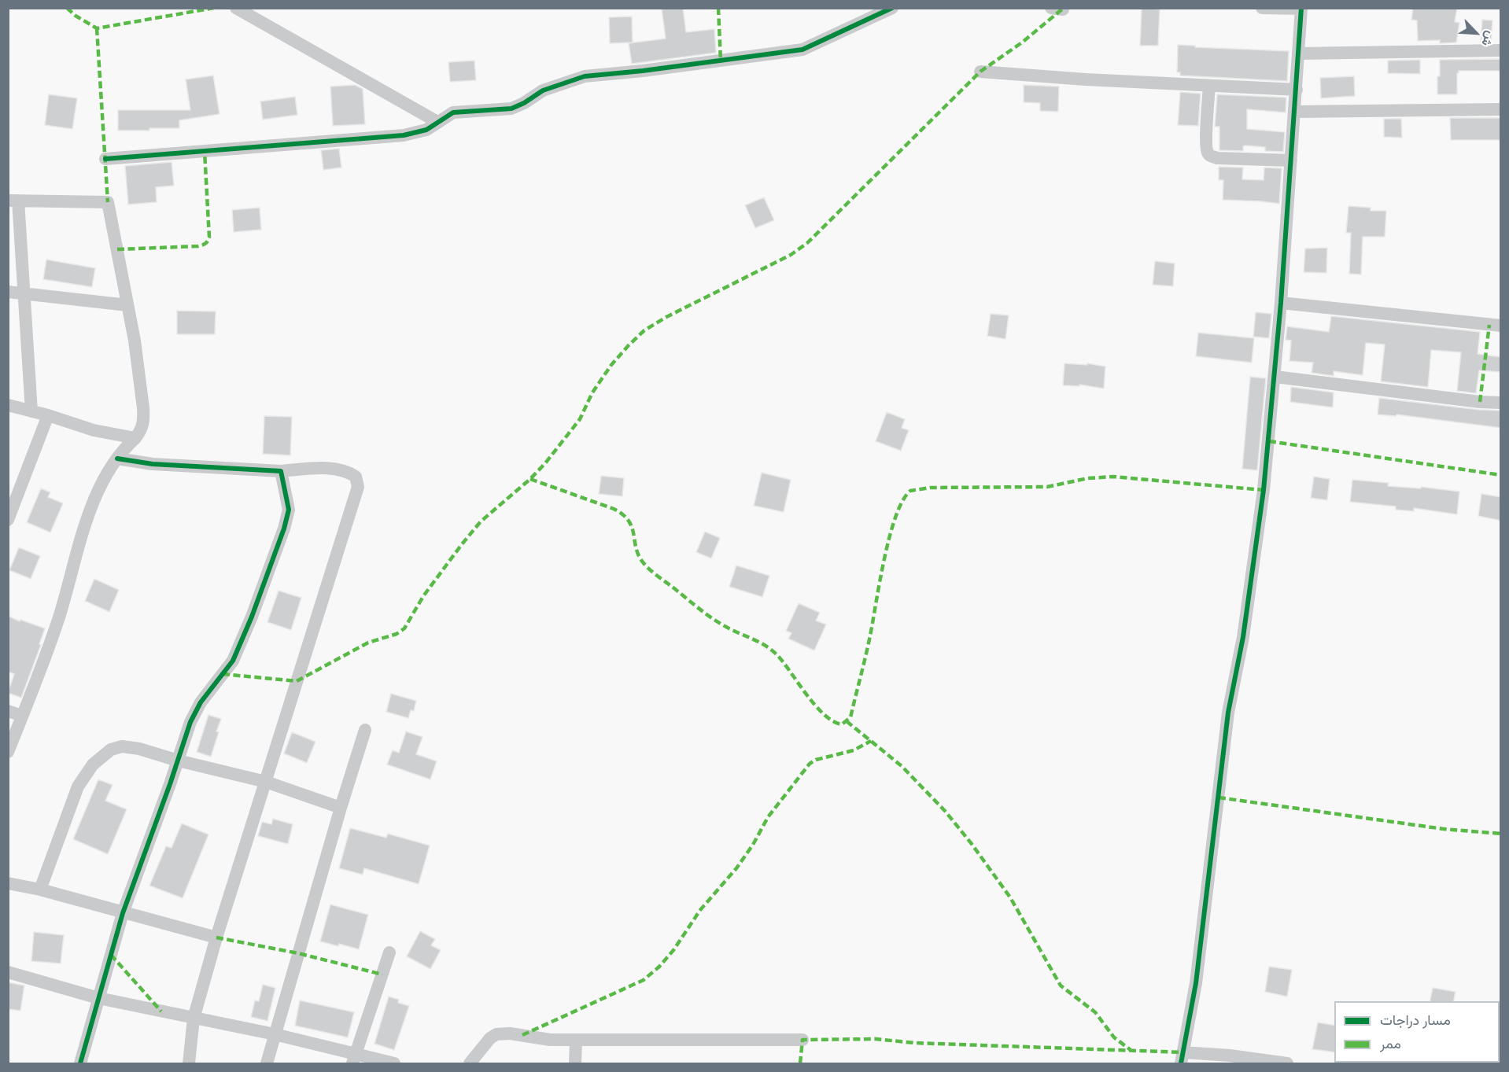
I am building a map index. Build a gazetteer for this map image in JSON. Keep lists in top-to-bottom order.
{
  "legend": ["مسار دراجات", "ممر"],
  "north": "bottom right"
}
